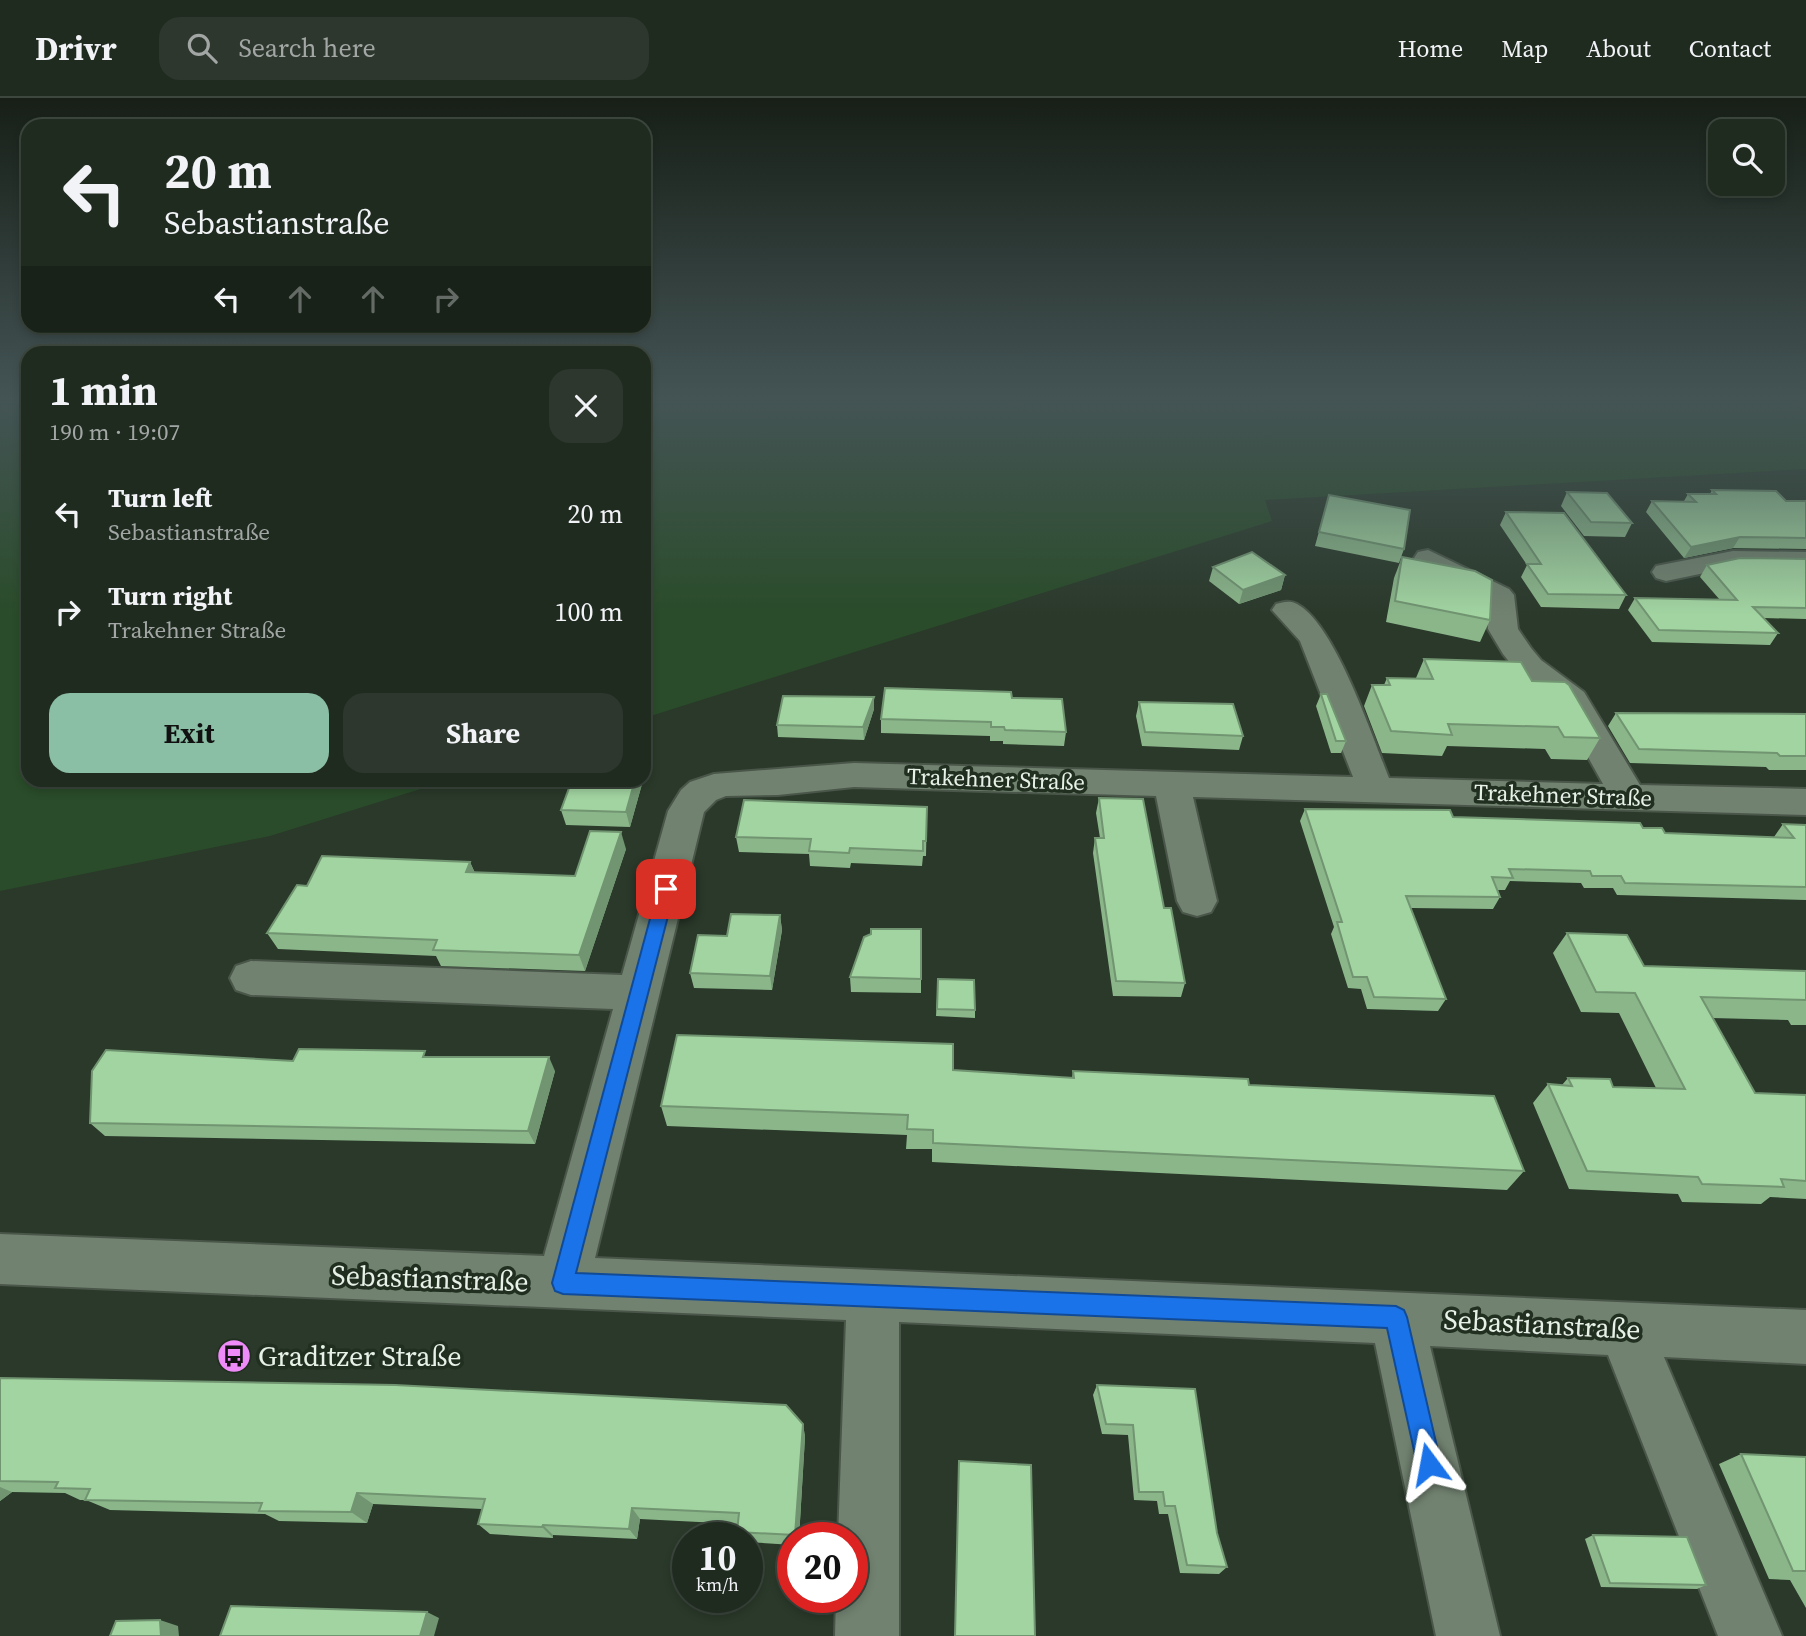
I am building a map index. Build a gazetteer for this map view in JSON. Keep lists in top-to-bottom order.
{
  "streets": {
    "street": ["Trakehner Straße", "Sebastianstraße"]
  },
  "crossings": [
    ["Trakehner Straße", "Sebastianstraße"]
  ],
  "places": {
    "bus stop": ["Graditzer Straße"]
  },
  "page": {
    "header": "Drivr",
    "search": "Search here",
    "nav": [
      "Home",
      "Map",
      "About",
      "Contact"
    ],
    "turn": ["20 m", "Sebastianstraße"],
    "heading": ["1 min", "190 m · 19:07"],
    "list": [
      {
        "name": "Turn left",
        "note": "Sebastianstraße",
        "value": "20 m"
      },
      {
        "name": "Turn right",
        "note": "Trakehner Straße",
        "value": "100 m"
      }
    ],
    "buttons": ["Exit", "Share"],
    "speed": "10 km/h",
    "limit": "20"
  }
}
